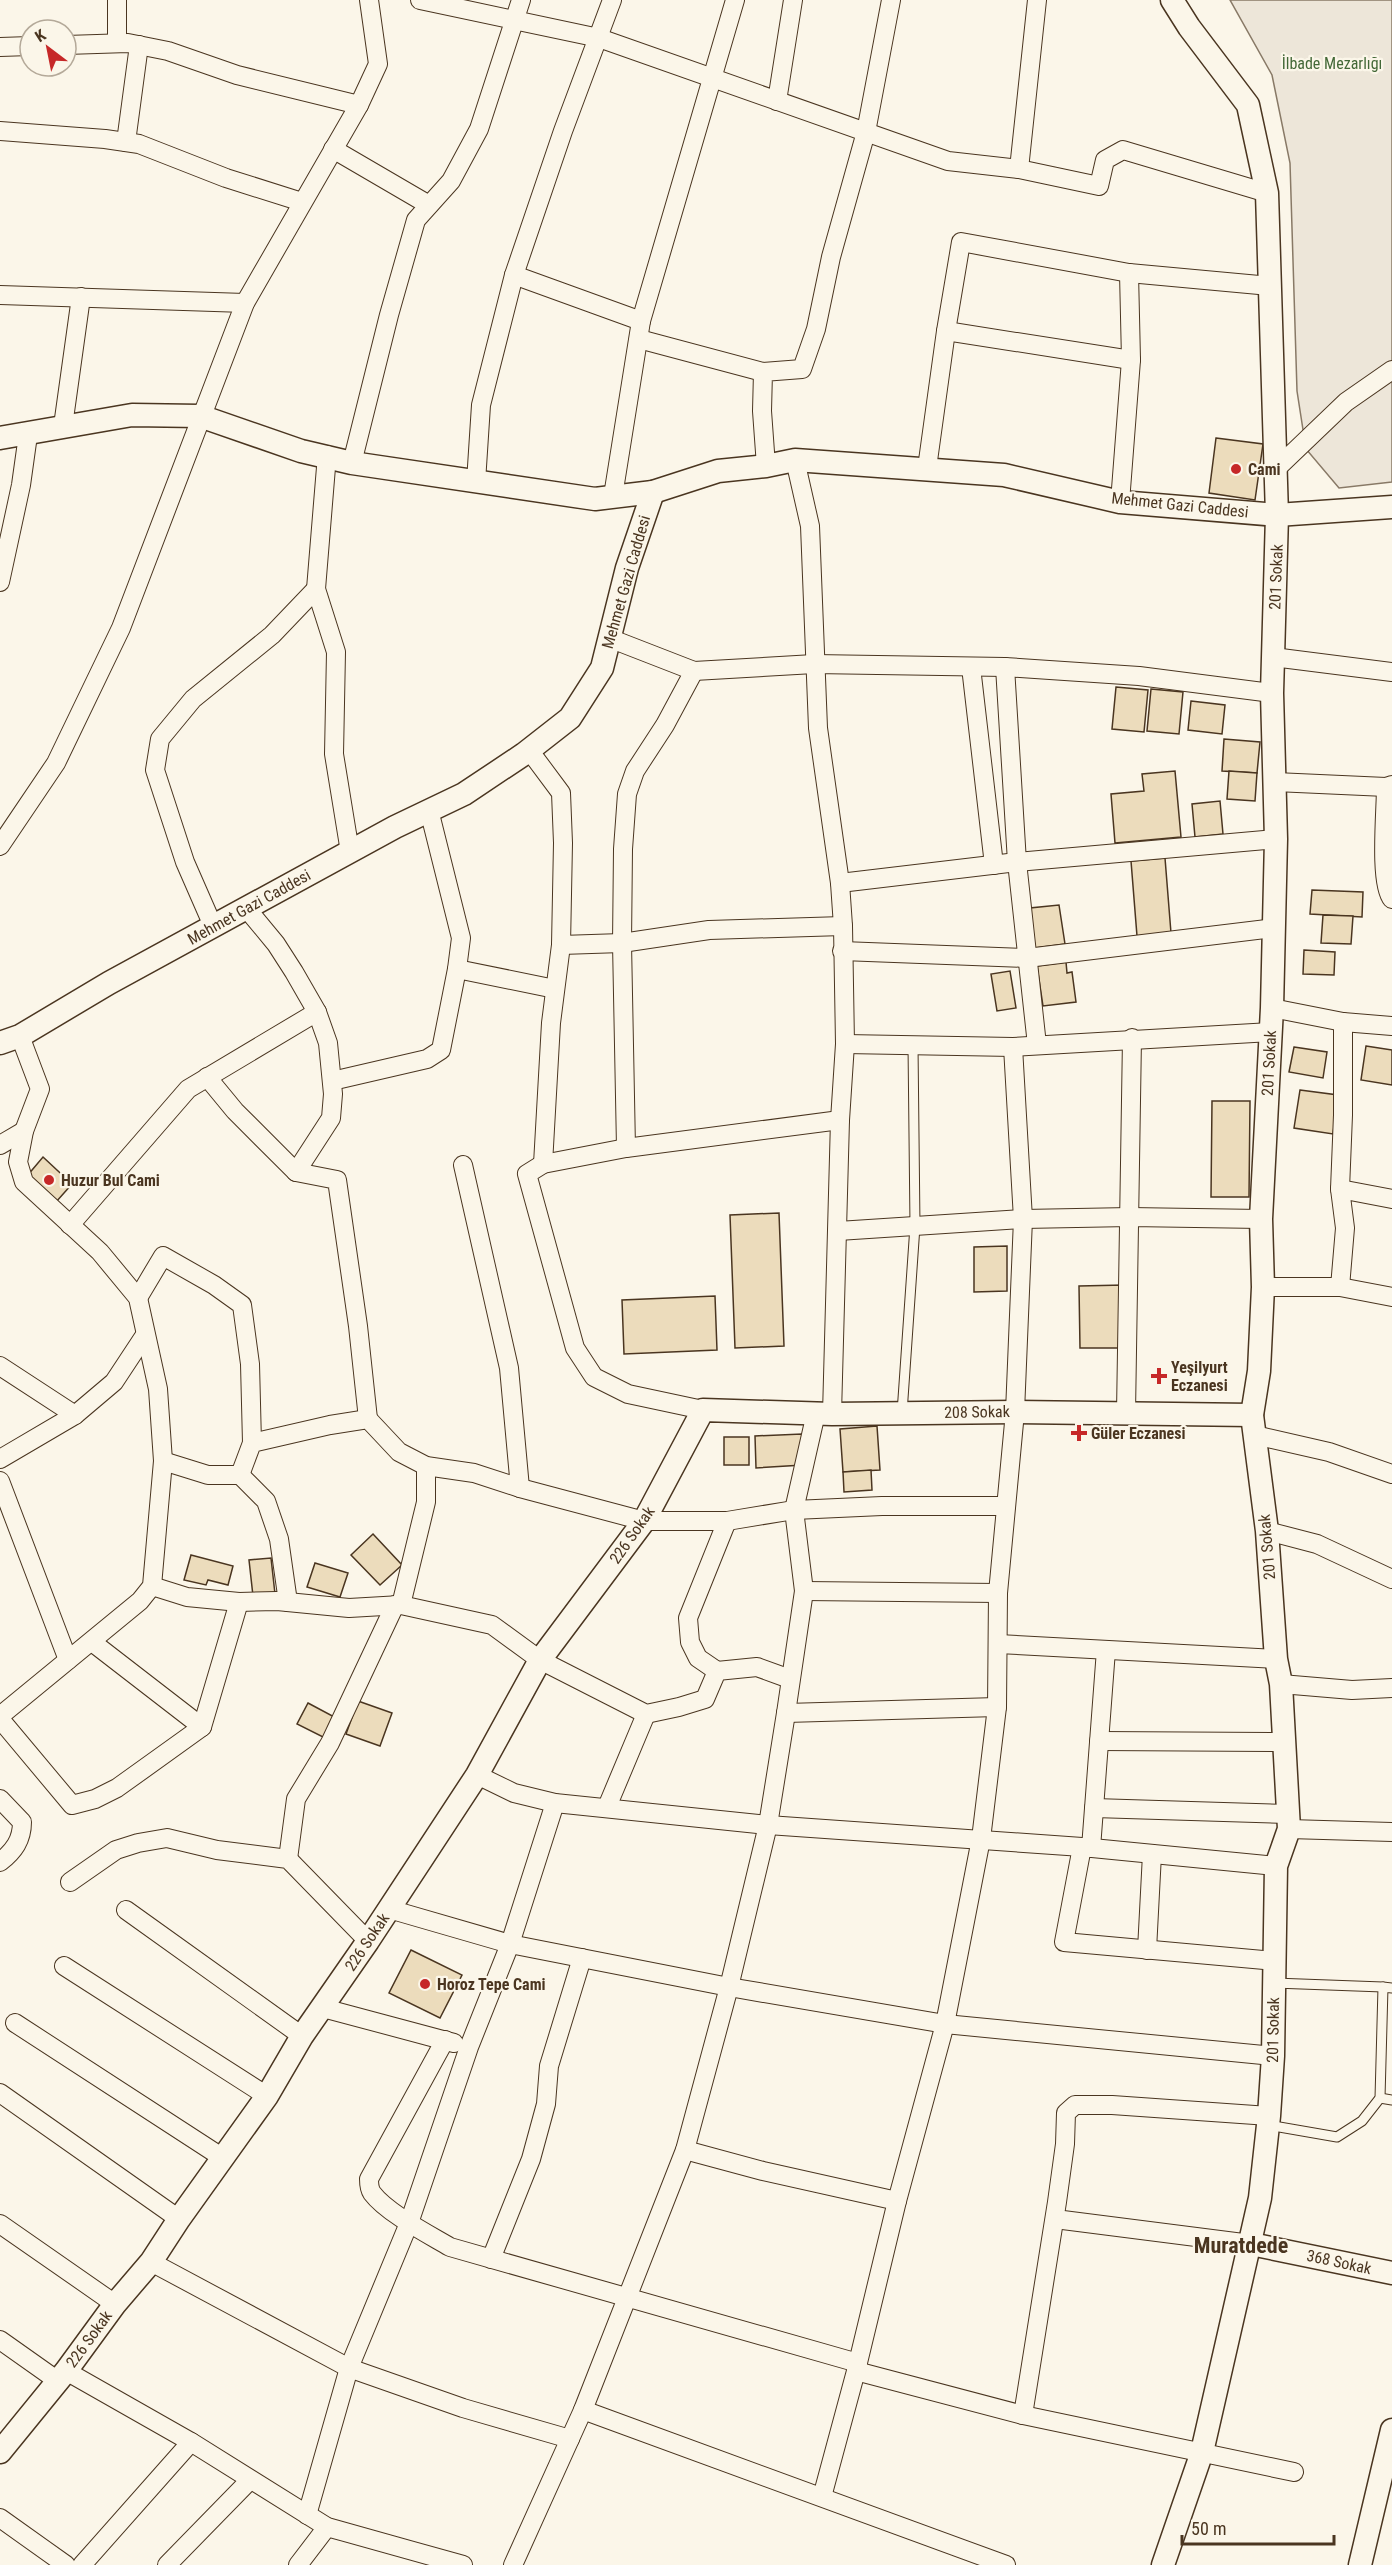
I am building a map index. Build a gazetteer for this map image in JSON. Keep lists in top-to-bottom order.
{
  "streets": {
    "street": [
      "Mehmet Gazi Caddesi",
      "201 Sokak",
      "208 Sokak",
      "226 Sokak",
      "368 Sokak"
    ]
  },
  "crossings": [
    ["Mehmet Gazi Caddesi", "201 Sokak"],
    ["201 Sokak", "208 Sokak"],
    ["201 Sokak", "368 Sokak"],
    ["208 Sokak", "226 Sokak"]
  ],
  "districts": ["Muratdede"],
  "parks": ["İlbade Mezarlığı"],
  "places": {
    "other": ["Cami", "Huzur Bul Cami", "Horoz Tepe Cami"],
    "health": ["Yeşilyurt Eczanesi", "Güler Eczanesi"]
  },
  "scale_bar": "50 m",
  "north": "top left"
}
